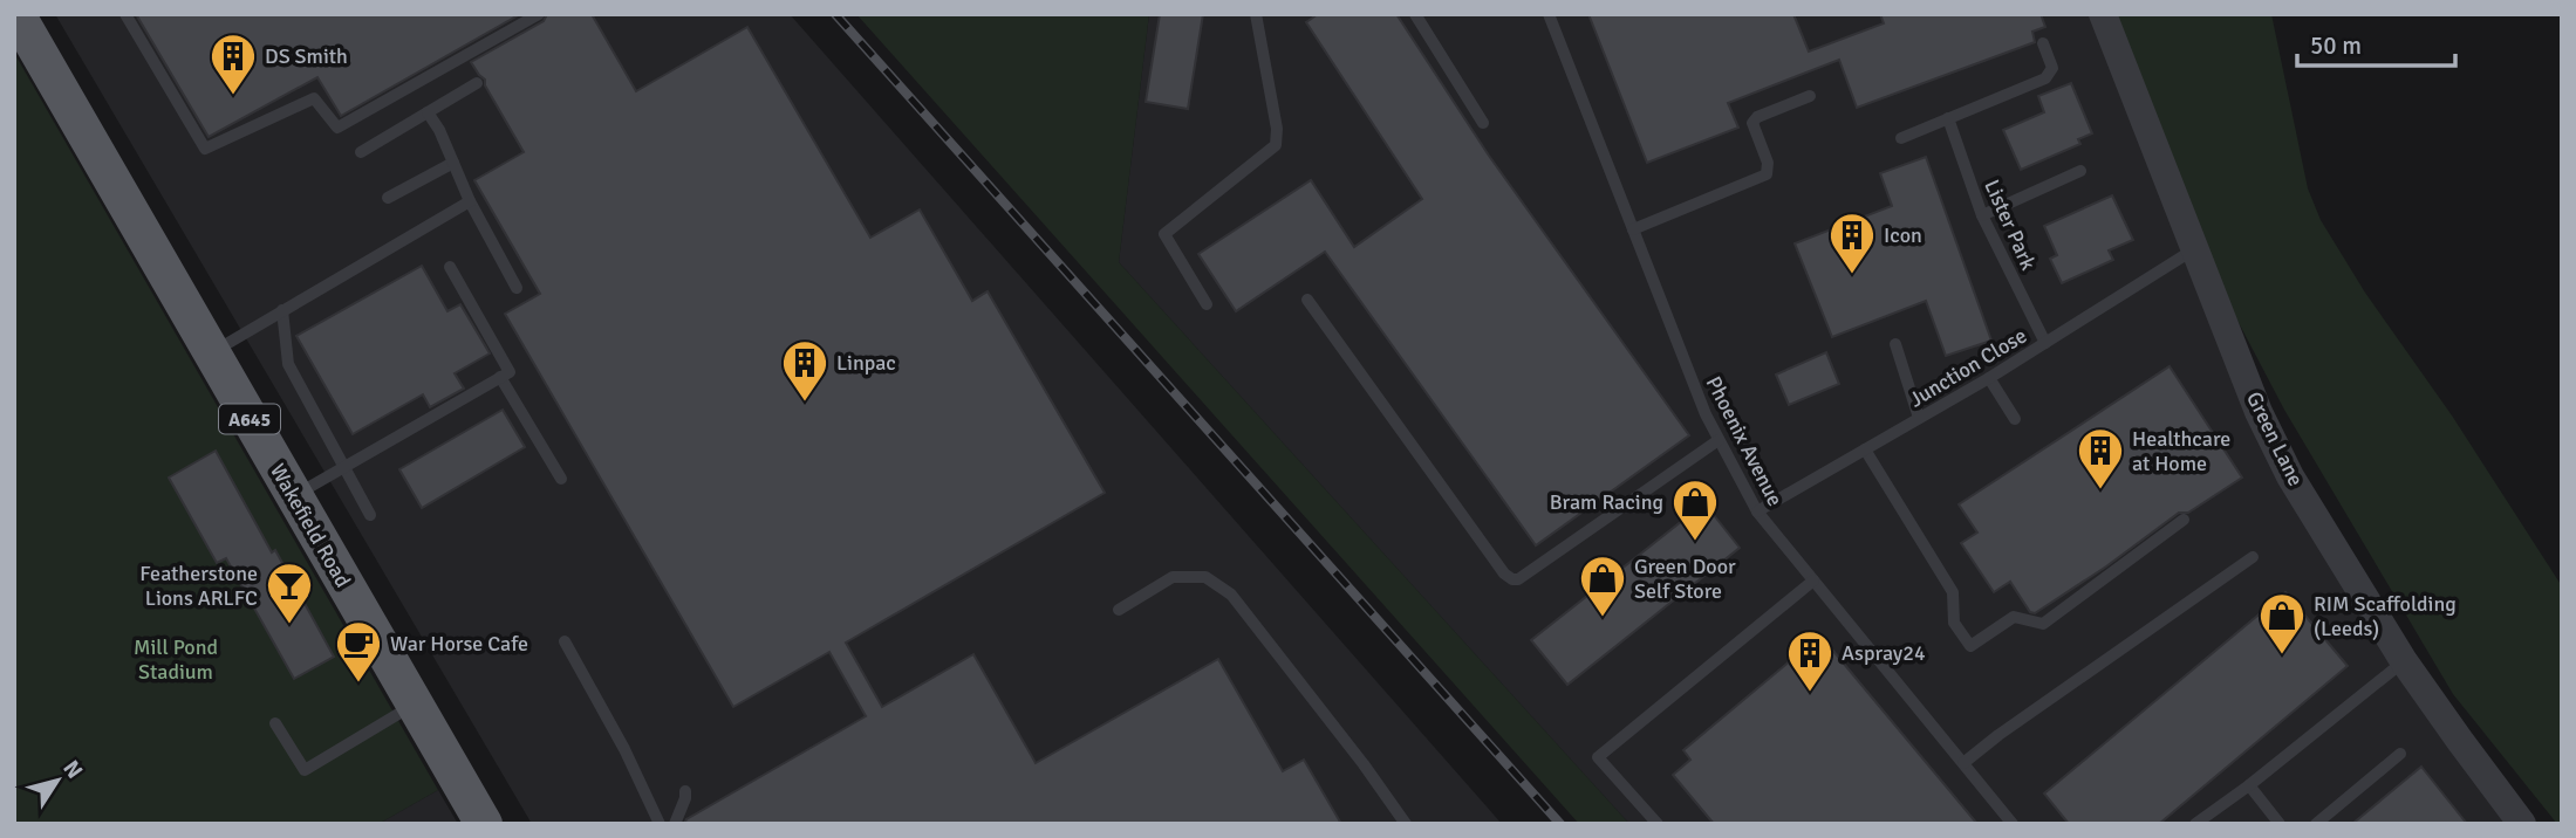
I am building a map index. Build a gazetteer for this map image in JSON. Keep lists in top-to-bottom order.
{
  "streets": {
    "main road": ["A645", "Wakefield Road"],
    "street": ["Green Lane"],
    "lane": ["Lister Park", "Junction Close", "Phoenix Avenue"]
  },
  "crossings": [
    ["Lister Park", "Junction Close"],
    ["Junction Close", "Green Lane"],
    ["Junction Close", "Phoenix Avenue"]
  ],
  "parks": ["Mill Pond Stadium"],
  "places": {
    "building": [
      "DS Smith",
      "Icon",
      "Linpac",
      "Healthcare at Home",
      "Aspray24"
    ],
    "shop": ["Bram Racing", "Green Door Self Store", "RIM Scaffolding (Leeds)"],
    "bar": ["Featherstone Lions ARLFC"],
    "cafe": ["War Horse Cafe"]
  },
  "scale_bar": "50 m",
  "north": "top right"
}
